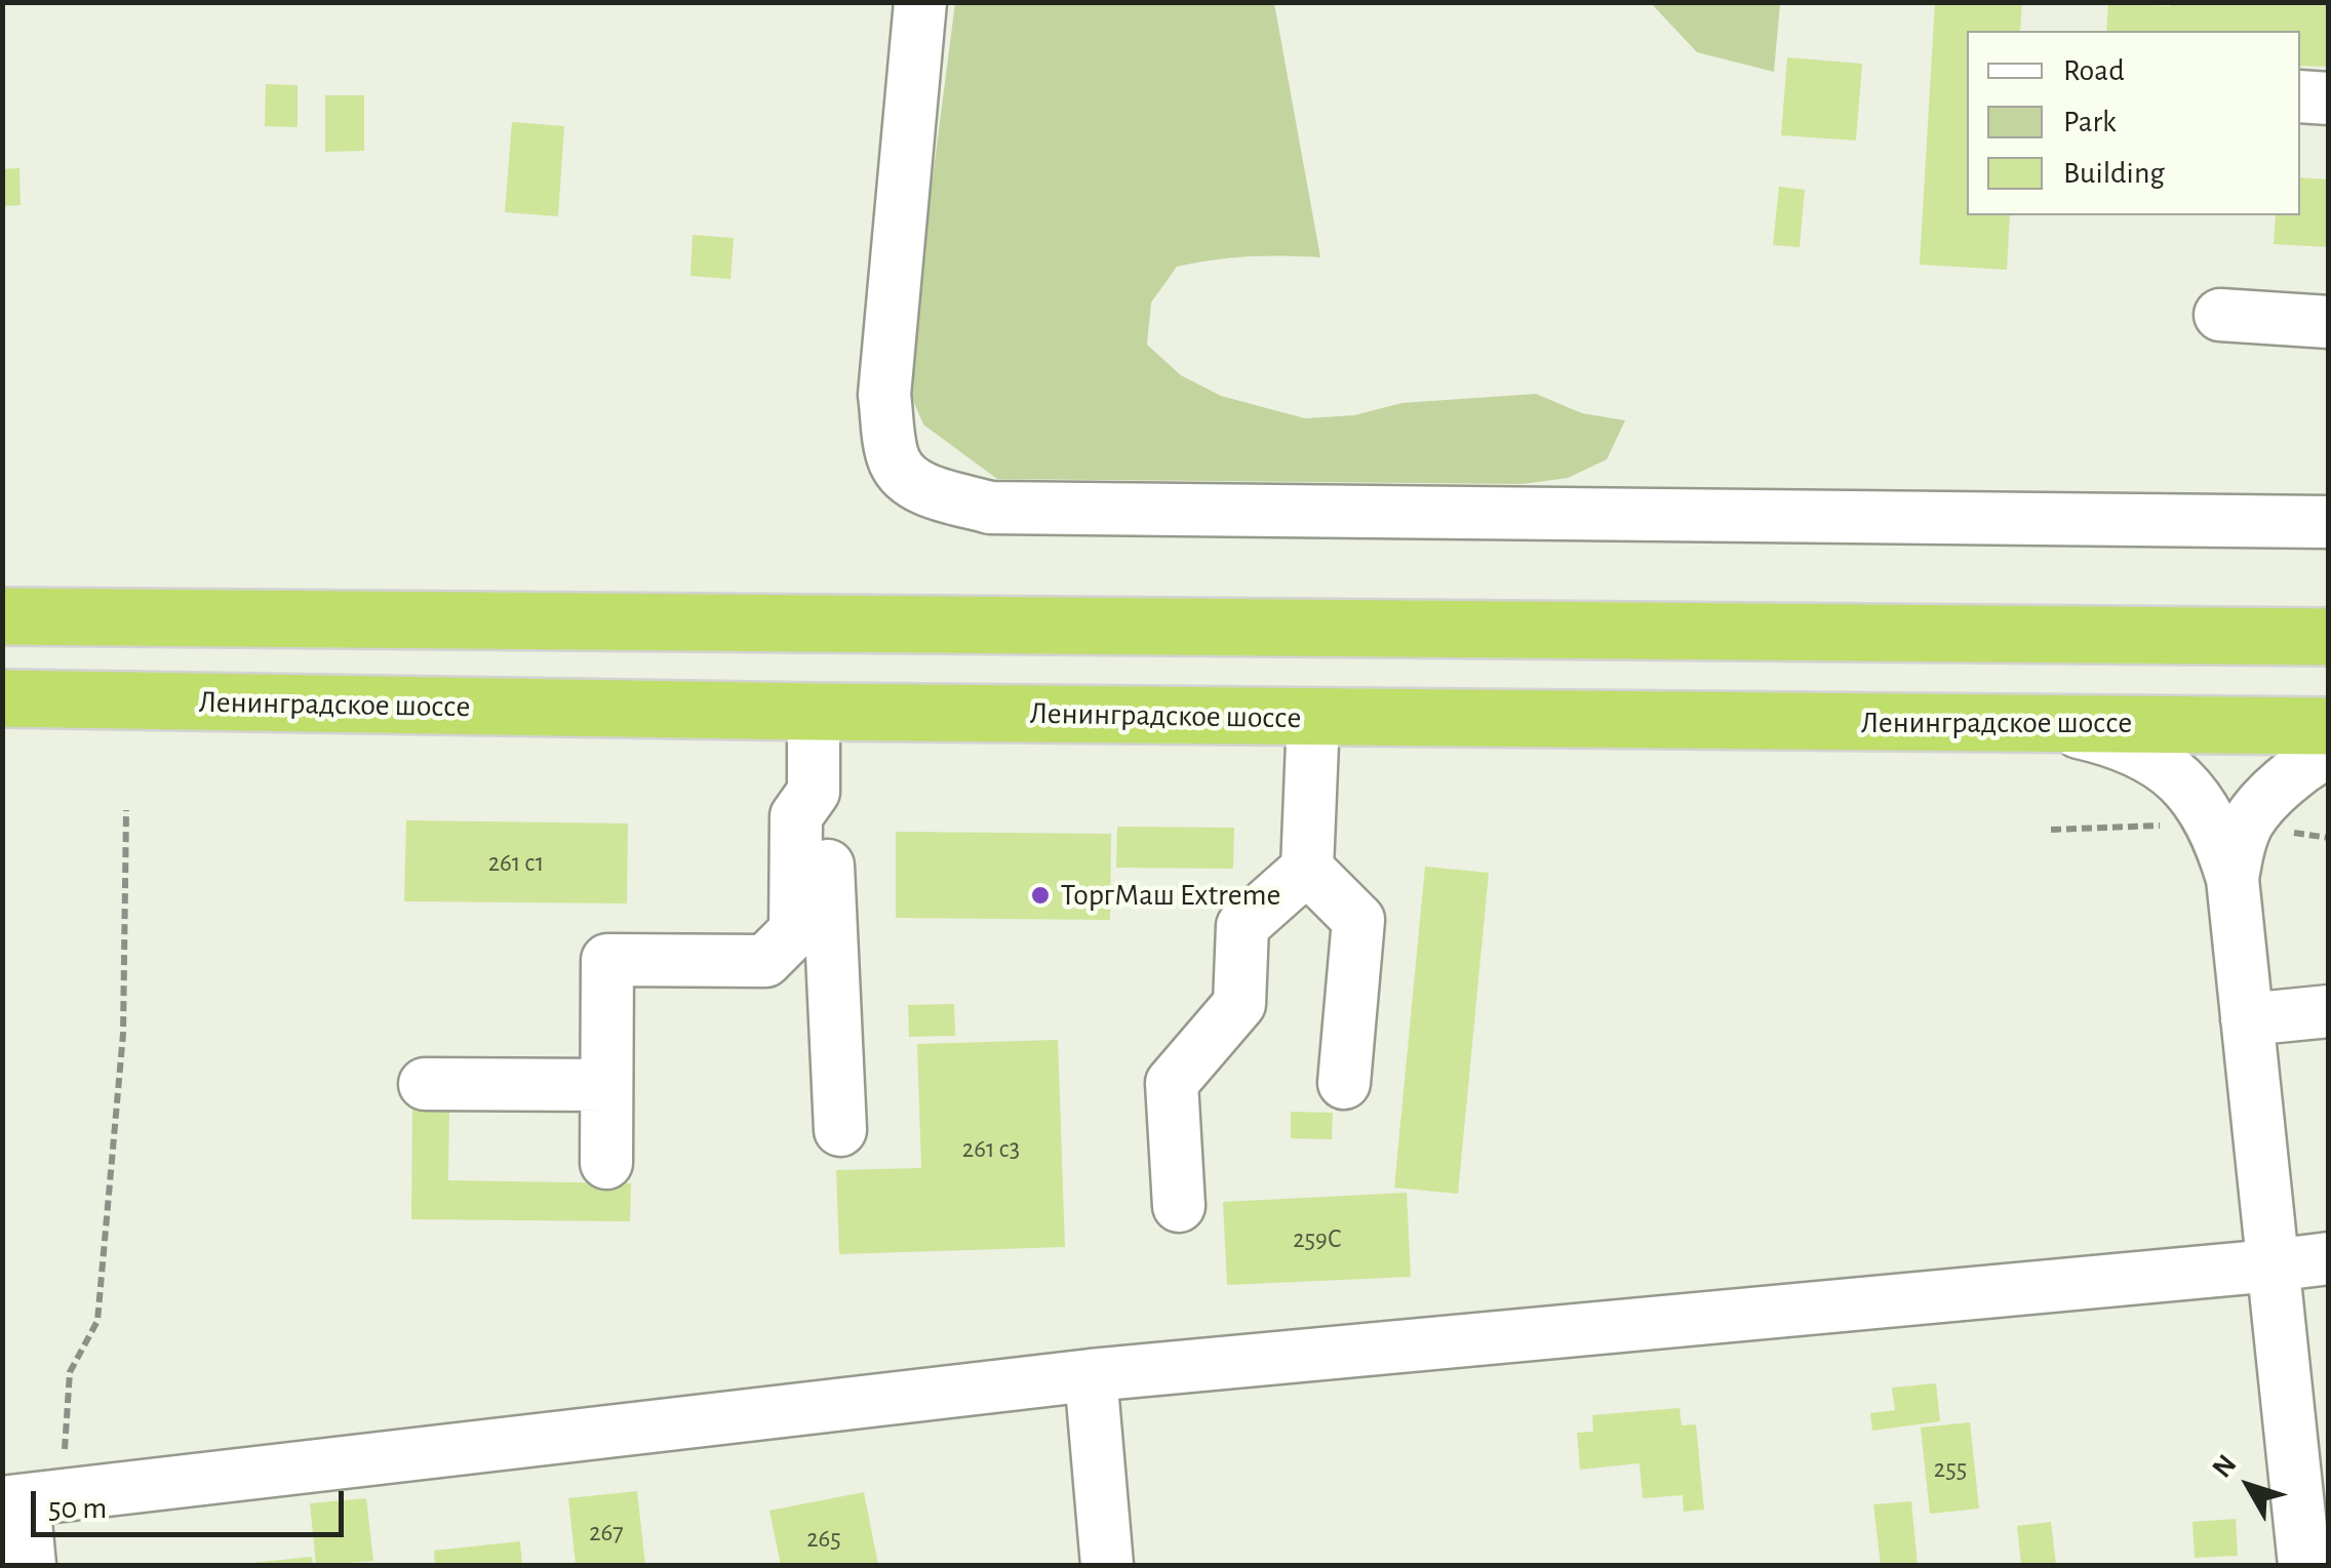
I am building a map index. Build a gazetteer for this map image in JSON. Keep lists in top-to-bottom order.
{
  "streets": {
    "highway": ["Ленинградское шоссе"]
  },
  "places": ["ТоргМаш Extreme"],
  "house_numbers": [
    "261 с1",
    "261 с3",
    "259С",
    "255",
    "267",
    "265"
  ],
  "legend": ["Road", "Park", "Building"],
  "scale_bar": "50 m",
  "north": "top left"
}
